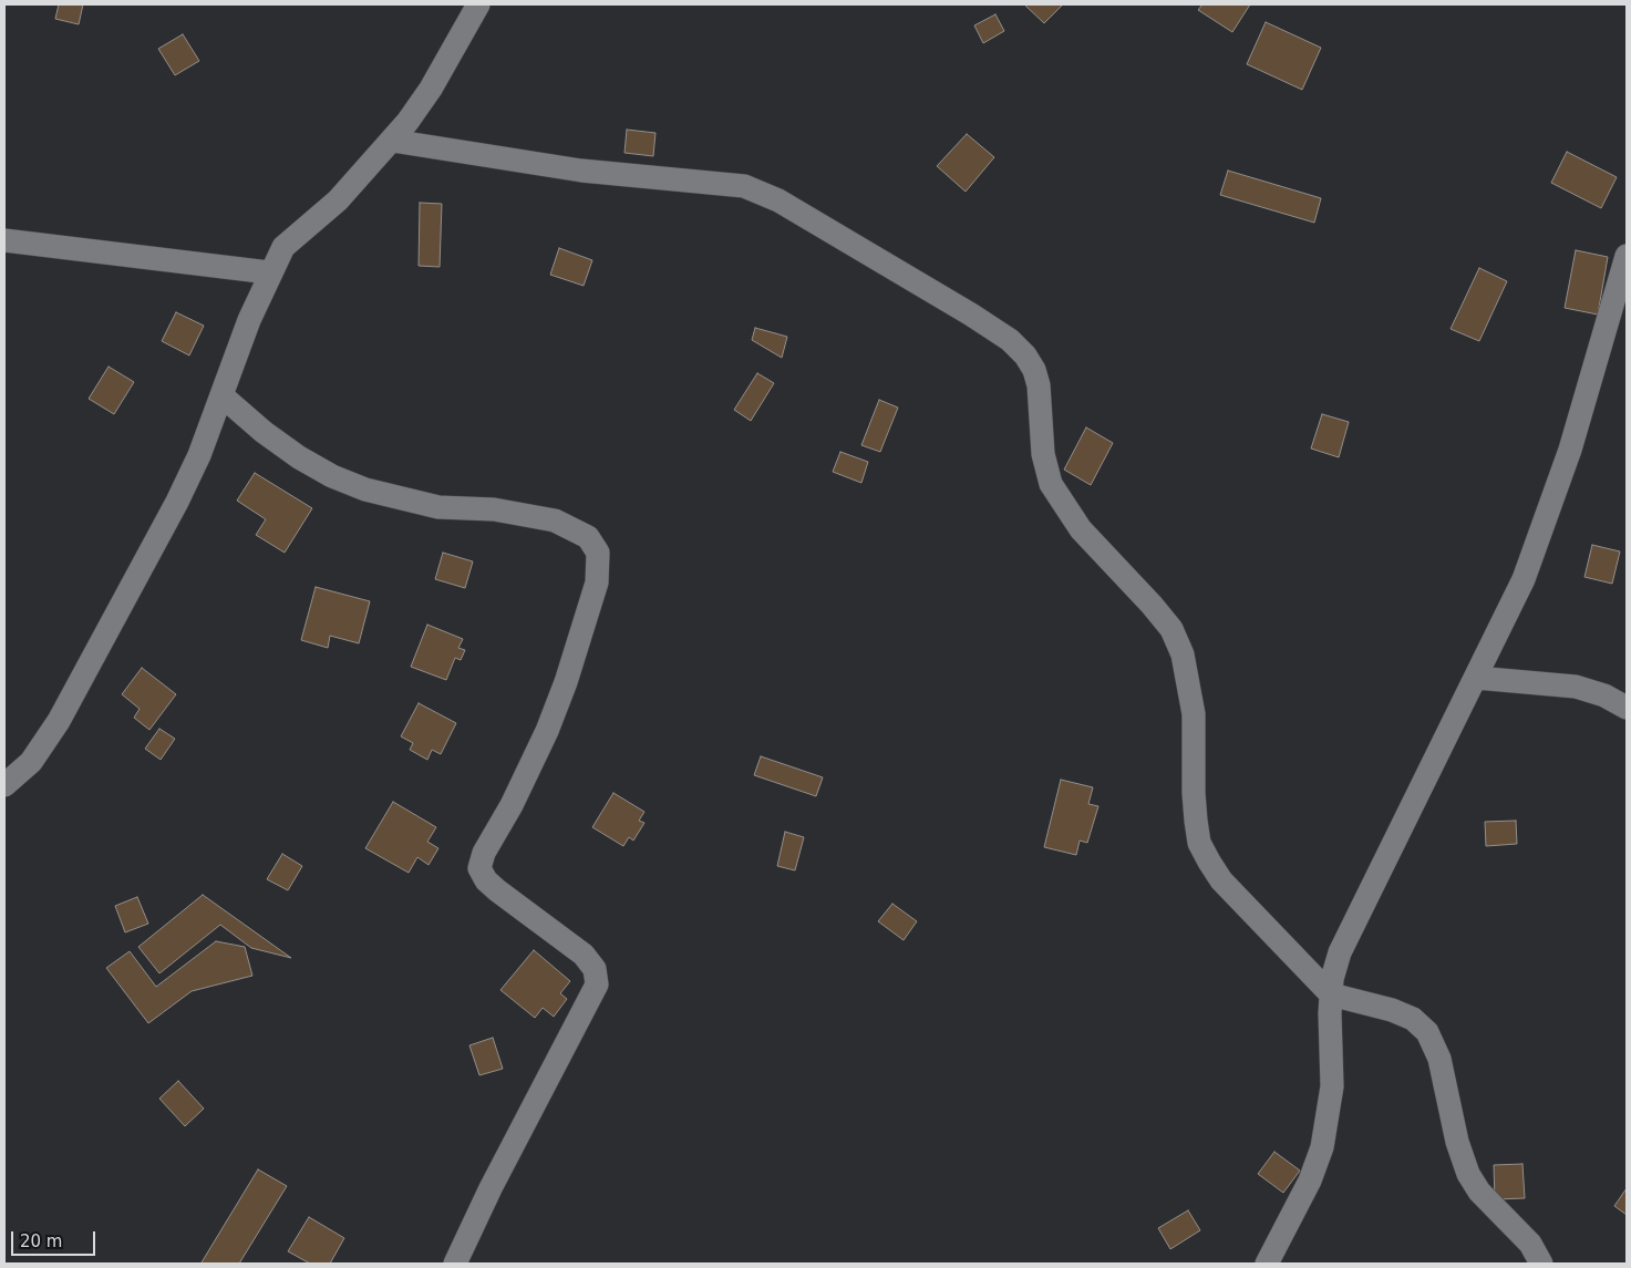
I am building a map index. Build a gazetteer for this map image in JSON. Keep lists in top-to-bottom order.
{
  "scale_bar": "20 m"
}
